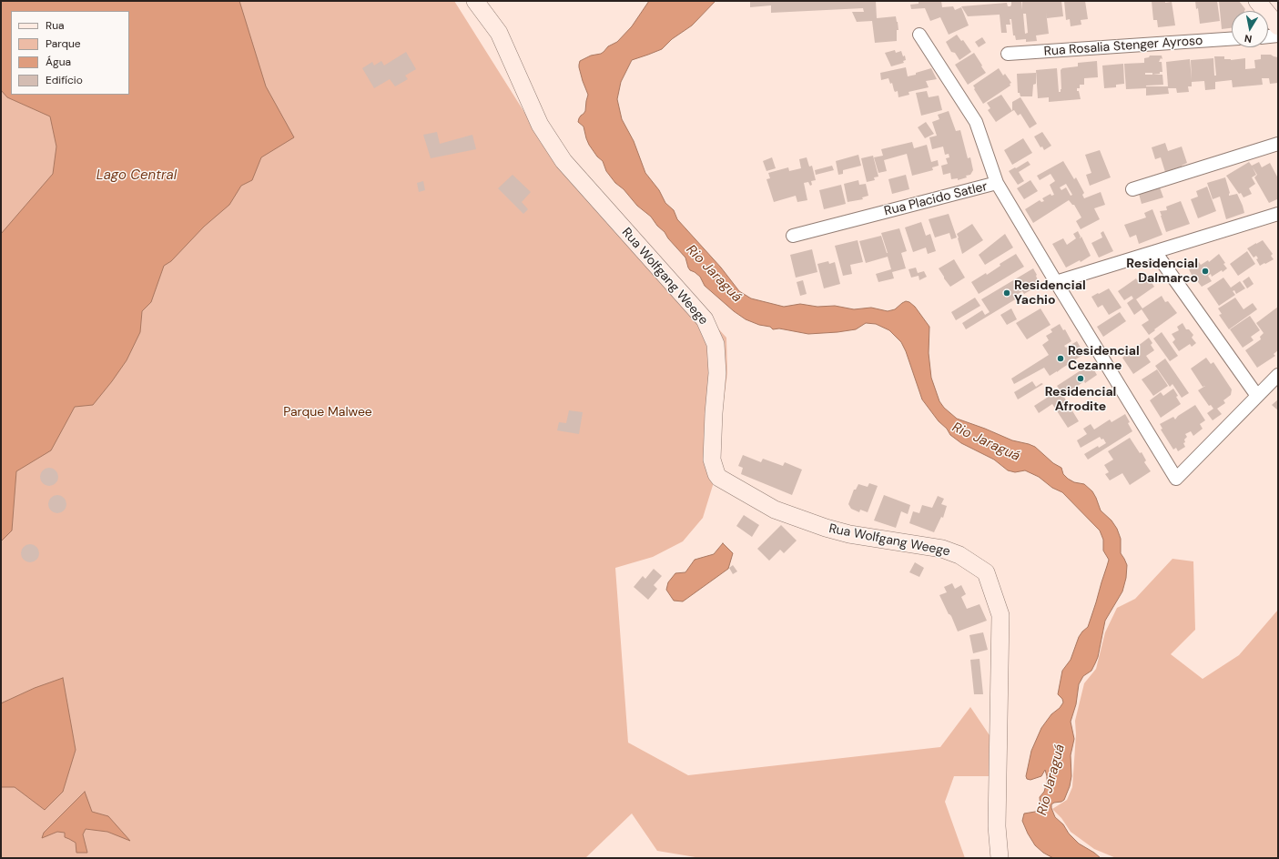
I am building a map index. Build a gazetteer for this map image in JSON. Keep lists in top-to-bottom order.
{
  "streets": {
    "street": ["Rua Rosalia Stenger Ayroso", "Rua Placido Satler", "Rua Wolfgang Weege"]
  },
  "water": ["Lago Central", "Rio Jaraguá"],
  "parks": ["Parque Malwee"],
  "places": [
    "Residencial Dalmarco",
    "Residencial Yachio",
    "Residencial Cezanne",
    "Residencial Afrodite"
  ],
  "legend": [
    "Rua",
    "Parque",
    "Água",
    "Edifício"
  ],
  "north": "bottom"
}
